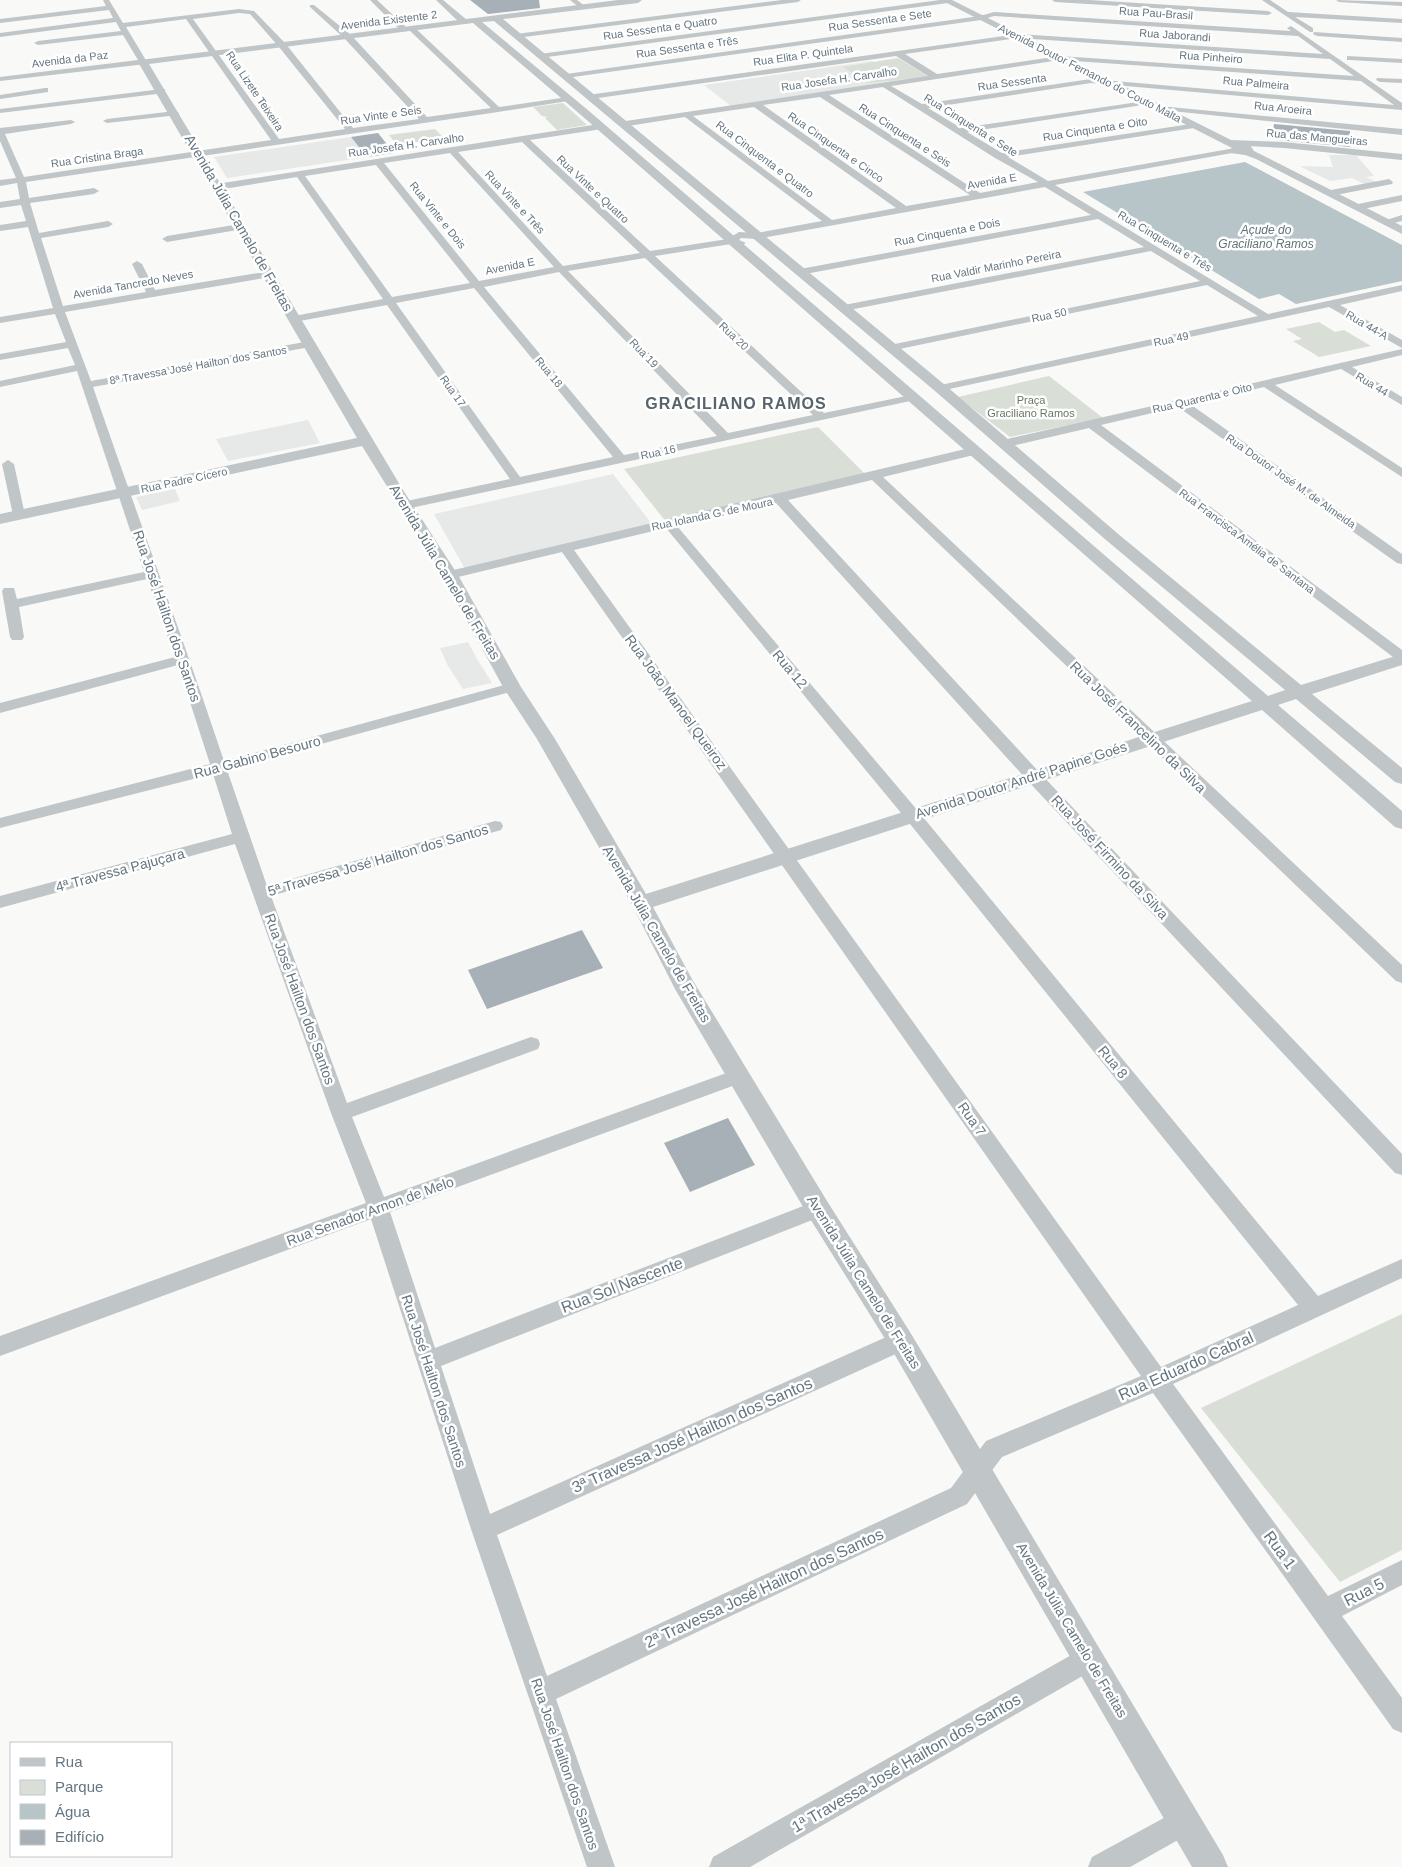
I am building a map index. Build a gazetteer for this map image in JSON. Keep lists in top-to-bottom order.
{
  "streets": {
    "street": [
      "Rua Pau-Brasil",
      "Avenida Existente 2",
      "Rua Sessenta e Sete",
      "Rua Sessenta e Quatro",
      "Rua Jaborandi",
      "Rua Sessenta e Três",
      "Rua Elita P. Quintela",
      "Rua Pinheiro",
      "Avenida da Paz",
      "Avenida Doutor Fernando do Couto Malta",
      "Rua Josefa H. Carvalho",
      "Rua Sessenta",
      "Rua Palmeira",
      "Rua Lizete Teixeira",
      "Rua Aroeira",
      "Rua Vinte e Seis",
      "Rua Cinquenta e Sete",
      "Rua Cinquenta e Oito",
      "Rua Cinquenta e Seis",
      "Rua das Mangueiras",
      "Rua Cinquenta e Cinco",
      "Rua Cristina Braga",
      "Rua Cinquenta e Quatro",
      "Avenida E",
      "Rua Vinte e Quatro",
      "Rua Vinte e Três",
      "Rua Vinte e Dois",
      "Avenida Júlia Camelo de Freitas",
      "Rua Cinquenta e Dois",
      "Rua Cinquenta e Três",
      "Rua Valdir Marinho Pereira",
      "Avenida Tancredo Neves",
      "Rua 50",
      "Rua 44-A",
      "Rua 20",
      "Rua 49",
      "Rua 19",
      "8ª Travessa José Hailton dos Santos",
      "Rua 18",
      "Rua 44",
      "Rua 17",
      "Rua Quarenta e Oito",
      "Rua 16",
      "Rua Padre Cícero",
      "Rua Doutor José M. de Almeida",
      "Rua Iolanda G. de Moura",
      "Rua Francisca Amélia de Santana",
      "Rua José Hailton dos Santos",
      "Rua 12",
      "Rua João Manoel Queiroz",
      "Rua José Francelino da Silva",
      "Rua Gabino Besouro",
      "Avenida Doutor André Papine Goés",
      "Rua José Firmino da Silva",
      "5ª Travessa José Hailton dos Santos",
      "4ª Travessa Pajuçara",
      "Rua 8",
      "Rua 7",
      "Rua Senador Arnon de Melo",
      "Rua Sol Nascente",
      "Rua Eduardo Cabral",
      "3ª Travessa José Hailton dos Santos",
      "Rua 1",
      "2ª Travessa José Hailton dos Santos",
      "Rua 5",
      "1ª Travessa José Hailton dos Santos"
    ]
  },
  "crossings": [
    ["Rua Pau-Brasil", "Rua Sessenta e Sete"],
    ["Rua Pau-Brasil", "Avenida Doutor Fernando do Couto Malta"],
    ["Avenida Existente 2", "Avenida da Paz"],
    ["Avenida Existente 2", "Rua Lizete Teixeira"],
    ["Avenida Existente 2", "Avenida Júlia Camelo de Freitas"],
    ["Rua Sessenta e Sete", "Rua Sessenta e Três"],
    ["Rua Sessenta e Sete", "Avenida Doutor Fernando do Couto Malta"],
    ["Rua Sessenta e Quatro", "Avenida Doutor Fernando do Couto Malta"],
    ["Rua Jaborandi", "Rua Elita P. Quintela"],
    ["Rua Jaborandi", "Avenida Doutor Fernando do Couto Malta"],
    ["Rua Elita P. Quintela", "Avenida Doutor Fernando do Couto Malta"],
    ["Rua Elita P. Quintela", "Rua Cinquenta e Sete"],
    ["Rua Pinheiro", "Avenida Doutor Fernando do Couto Malta"],
    ["Rua Pinheiro", "Rua Josefa H. Carvalho"],
    ["Avenida da Paz", "Avenida Júlia Camelo de Freitas"],
    ["Avenida Doutor Fernando do Couto Malta", "Rua Josefa H. Carvalho"],
    ["Avenida Doutor Fernando do Couto Malta", "Rua Sessenta"],
    ["Avenida Doutor Fernando do Couto Malta", "Rua Palmeira"],
    ["Avenida Doutor Fernando do Couto Malta", "Rua Aroeira"],
    ["Avenida Doutor Fernando do Couto Malta", "Rua Cinquenta e Oito"],
    ["Avenida Doutor Fernando do Couto Malta", "Rua das Mangueiras"],
    ["Avenida Doutor Fernando do Couto Malta", "Avenida E"],
    ["Rua Josefa H. Carvalho", "Rua Cinquenta e Sete"],
    ["Rua Josefa H. Carvalho", "Rua Cinquenta e Seis"],
    ["Rua Josefa H. Carvalho", "Rua Cinquenta e Cinco"],
    ["Rua Josefa H. Carvalho", "Rua Cinquenta e Quatro"],
    ["Rua Josefa H. Carvalho", "Rua Vinte e Quatro"],
    ["Rua Josefa H. Carvalho", "Rua Vinte e Três"],
    ["Rua Josefa H. Carvalho", "Rua Vinte e Dois"],
    ["Rua Josefa H. Carvalho", "Avenida Júlia Camelo de Freitas"],
    ["Rua Josefa H. Carvalho", "Rua 17"],
    ["Rua Sessenta", "Rua Palmeira"],
    ["Rua Sessenta", "Rua Cinquenta e Sete"],
    ["Rua Lizete Teixeira", "Rua Vinte e Seis"],
    ["Rua Vinte e Seis", "Rua Cristina Braga"],
    ["Rua Vinte e Seis", "Avenida Júlia Camelo de Freitas"],
    ["Rua Cinquenta e Sete", "Rua Cinquenta e Oito"],
    ["Rua Cinquenta e Sete", "Avenida E"],
    ["Rua Cinquenta e Sete", "Rua Cinquenta e Três"],
    ["Rua Cinquenta e Seis", "Avenida E"],
    ["Rua das Mangueiras", "Avenida E"],
    ["Rua Cinquenta e Cinco", "Avenida E"],
    ["Rua Cristina Braga", "Avenida Júlia Camelo de Freitas"],
    ["Rua Cristina Braga", "Rua José Hailton dos Santos"],
    ["Rua Cinquenta e Quatro", "Avenida E"],
    ["Avenida E", "Rua Vinte e Quatro"],
    ["Avenida E", "Rua Vinte e Três"],
    ["Avenida E", "Rua Vinte e Dois"],
    ["Avenida E", "Avenida Júlia Camelo de Freitas"],
    ["Avenida E", "Rua Cinquenta e Três"],
    ["Avenida E", "Rua 20"],
    ["Avenida E", "Rua 19"],
    ["Avenida E", "Rua 18"],
    ["Avenida E", "Rua 17"],
    ["Rua Vinte e Quatro", "Rua 20"],
    ["Rua Vinte e Três", "Rua 19"],
    ["Rua Vinte e Dois", "Rua 18"],
    ["Avenida Júlia Camelo de Freitas", "Avenida Tancredo Neves"],
    ["Avenida Júlia Camelo de Freitas", "8ª Travessa José Hailton dos Santos"],
    ["Avenida Júlia Camelo de Freitas", "Rua 16"],
    ["Avenida Júlia Camelo de Freitas", "Rua Padre Cícero"],
    ["Avenida Júlia Camelo de Freitas", "Rua Iolanda G. de Moura"],
    ["Avenida Júlia Camelo de Freitas", "Rua Gabino Besouro"],
    ["Avenida Júlia Camelo de Freitas", "Avenida Doutor André Papine Goés"],
    ["Avenida Júlia Camelo de Freitas", "Rua Senador Arnon de Melo"],
    ["Avenida Júlia Camelo de Freitas", "Rua Sol Nascente"],
    ["Avenida Júlia Camelo de Freitas", "Rua Eduardo Cabral"],
    ["Avenida Júlia Camelo de Freitas", "3ª Travessa José Hailton dos Santos"],
    ["Avenida Júlia Camelo de Freitas", "2ª Travessa José Hailton dos Santos"],
    ["Avenida Júlia Camelo de Freitas", "1ª Travessa José Hailton dos Santos"],
    ["Rua Cinquenta e Dois", "Rua Cinquenta e Três"],
    ["Rua Cinquenta e Três", "Rua Valdir Marinho Pereira"],
    ["Rua Cinquenta e Três", "Rua 50"],
    ["Rua Cinquenta e Três", "Rua 49"],
    ["Avenida Tancredo Neves", "Rua José Hailton dos Santos"],
    ["Rua 44-A", "Rua 49"],
    ["Rua 20", "Rua 16"],
    ["Rua 19", "Rua 16"],
    ["8ª Travessa José Hailton dos Santos", "Rua José Hailton dos Santos"],
    ["Rua 18", "Rua 16"],
    ["Rua 44", "Rua Quarenta e Oito"],
    ["Rua 17", "Rua 16"],
    ["Rua Quarenta e Oito", "Rua Doutor José M. de Almeida"],
    ["Rua Quarenta e Oito", "Rua Francisca Amélia de Santana"],
    ["Rua Padre Cícero", "Rua José Hailton dos Santos"],
    ["Rua Iolanda G. de Moura", "Rua 12"],
    ["Rua Iolanda G. de Moura", "Rua João Manoel Queiroz"],
    ["Rua Iolanda G. de Moura", "Rua José Francelino da Silva"],
    ["Rua Iolanda G. de Moura", "Rua José Firmino da Silva"],
    ["Rua Francisca Amélia de Santana", "Avenida Doutor André Papine Goés"],
    ["Rua José Hailton dos Santos", "Rua Gabino Besouro"],
    ["Rua José Hailton dos Santos", "5ª Travessa José Hailton dos Santos"],
    ["Rua José Hailton dos Santos", "4ª Travessa Pajuçara"],
    ["Rua José Hailton dos Santos", "Rua Senador Arnon de Melo"],
    ["Rua José Hailton dos Santos", "Rua Sol Nascente"],
    ["Rua José Hailton dos Santos", "3ª Travessa José Hailton dos Santos"],
    ["Rua José Hailton dos Santos", "2ª Travessa José Hailton dos Santos"],
    ["Rua 12", "Avenida Doutor André Papine Goés"],
    ["Rua 12", "Rua 8"],
    ["Rua João Manoel Queiroz", "Avenida Doutor André Papine Goés"],
    ["Rua João Manoel Queiroz", "Rua 7"],
    ["Rua José Francelino da Silva", "Avenida Doutor André Papine Goés"],
    ["Avenida Doutor André Papine Goés", "Rua José Firmino da Silva"],
    ["Avenida Doutor André Papine Goés", "Rua 8"],
    ["Avenida Doutor André Papine Goés", "Rua 7"],
    ["Rua 8", "Rua Eduardo Cabral"],
    ["Rua 7", "Rua Eduardo Cabral"],
    ["Rua 7", "Rua 1"],
    ["Rua Eduardo Cabral", "Rua 1"],
    ["Rua Eduardo Cabral", "2ª Travessa José Hailton dos Santos"],
    ["Rua 1", "Rua 5"]
  ],
  "districts": ["GRACILIANO RAMOS"],
  "water": ["Açude do Graciliano Ramos"],
  "parks": ["Praça Graciliano Ramos"],
  "legend": [
    "Rua",
    "Parque",
    "Água",
    "Edifício"
  ]
}
